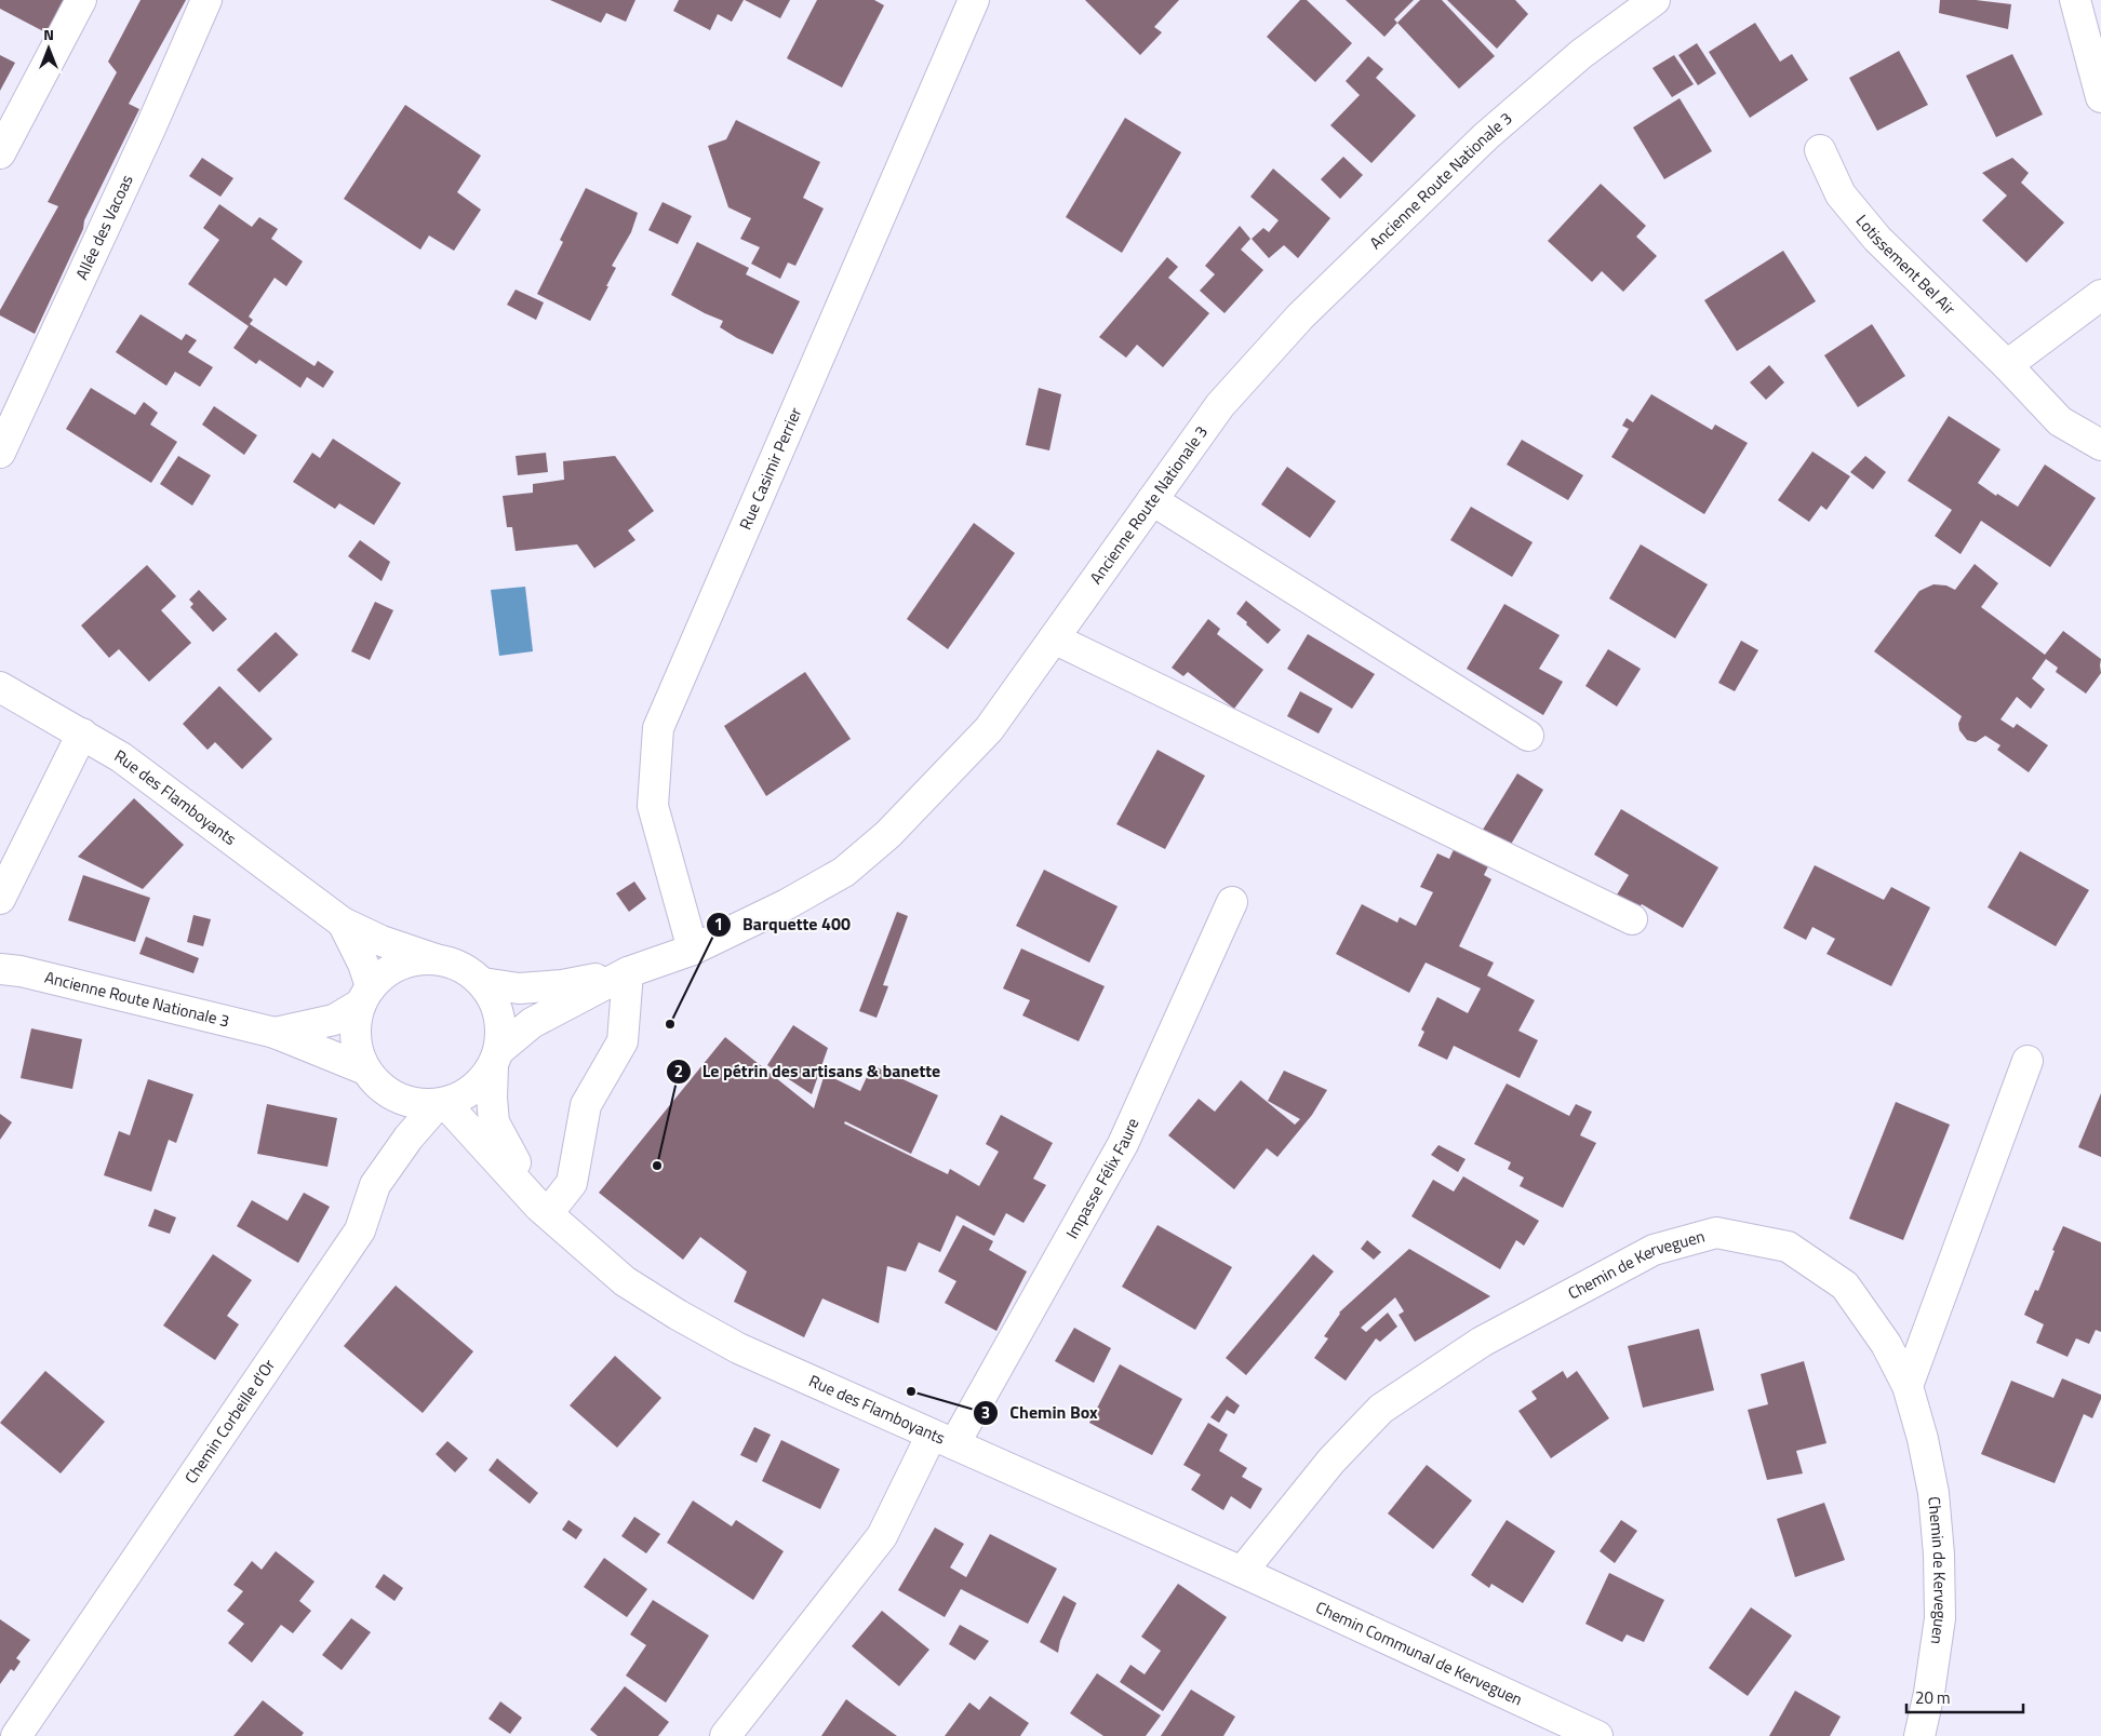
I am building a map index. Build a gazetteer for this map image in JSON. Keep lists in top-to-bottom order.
{
  "streets": {
    "street": [
      "Ancienne Route Nationale 3",
      "Allée des Vacoas",
      "Lotissement Bel Air",
      "Rue Casimir Perrier",
      "Rue des Flamboyants",
      "Impasse Félix Faure",
      "Chemin de Kerveguen",
      "Chemin Corbeille d'Or",
      "Chemin Communal de Kerveguen"
    ]
  },
  "crossings": [
    ["Ancienne Route Nationale 3", "Rue Casimir Perrier"],
    ["Ancienne Route Nationale 3", "Rue des Flamboyants"],
    ["Ancienne Route Nationale 3", "Chemin Corbeille d'Or"],
    ["Rue des Flamboyants", "Impasse Félix Faure"],
    ["Rue des Flamboyants", "Chemin de Kerveguen"],
    ["Rue des Flamboyants", "Chemin Corbeille d'Or"],
    ["Rue des Flamboyants", "Chemin Communal de Kerveguen"],
    ["Chemin de Kerveguen", "Chemin Communal de Kerveguen"]
  ],
  "places": ["Barquette 400", "Le pétrin des artisans & banette", "Chemin Box"],
  "scale_bar": "20 m",
  "north": "top"
}
